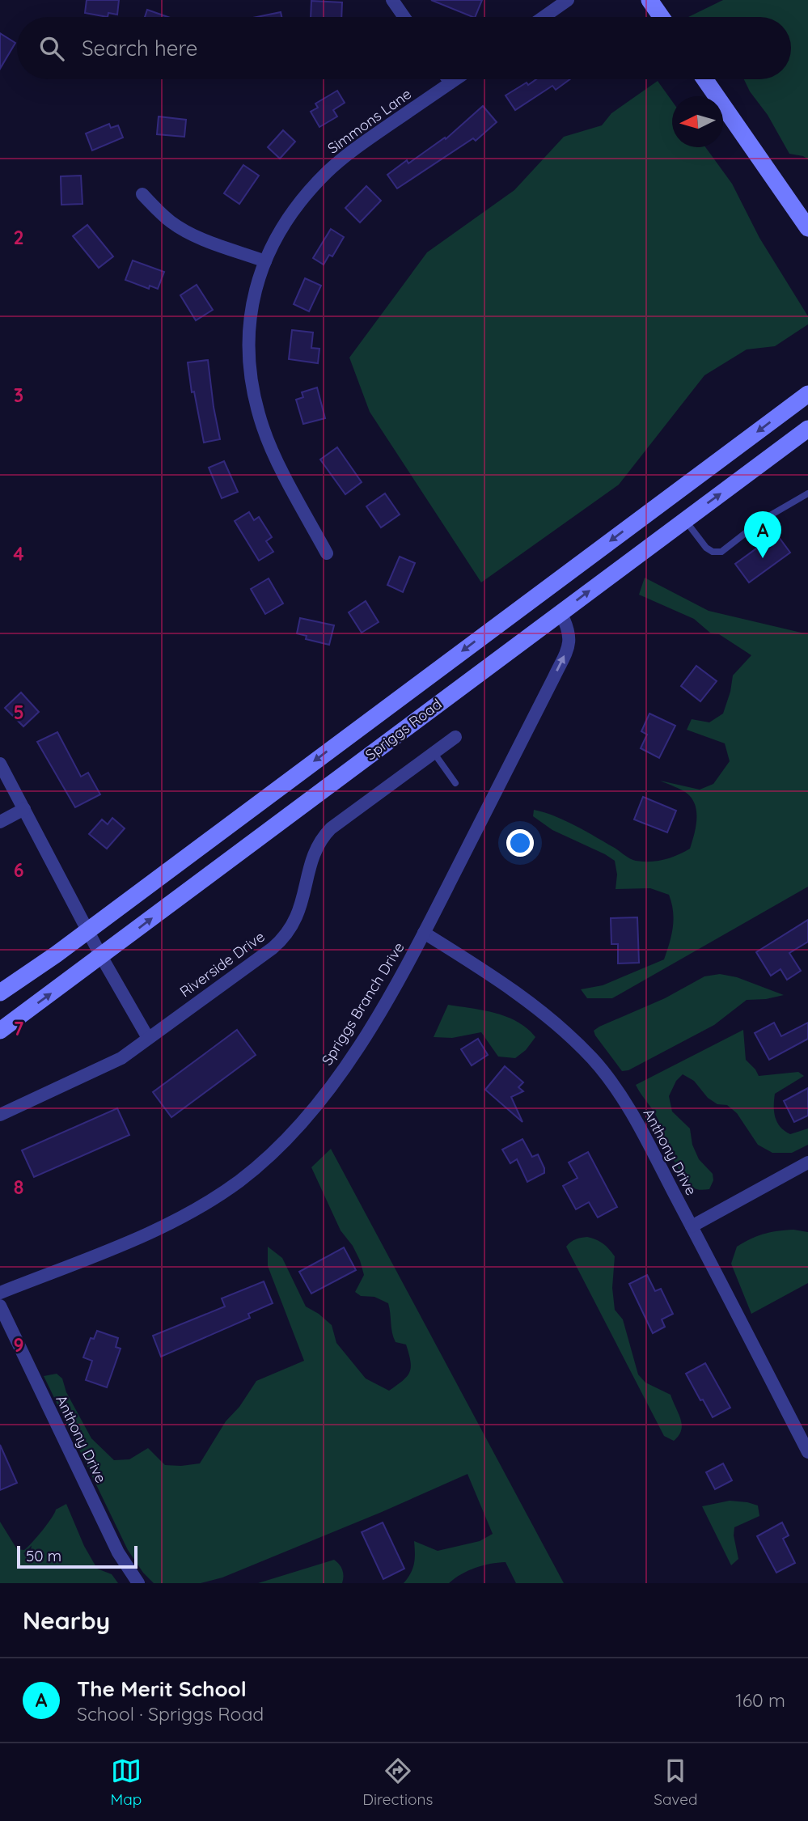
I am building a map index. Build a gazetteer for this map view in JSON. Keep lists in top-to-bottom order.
{
  "streets": {
    "main road": ["Spriggs Road"],
    "street": [
      "Simmons Lane",
      "Riverside Drive",
      "Spriggs Branch Drive",
      "Anthony Drive"
    ]
  },
  "crossings": [
    ["Spriggs Road", "Spriggs Branch Drive"],
    ["Spriggs Branch Drive", "Anthony Drive"]
  ],
  "one_way": ["Spriggs Branch Drive"],
  "scale_bar": "50 m",
  "north": "left",
  "page": {
    "search": "Search here",
    "pins": "A",
    "scale": "50 m",
    "heading": "Nearby",
    "list": [
      {
        "mark": "A",
        "name": "The Merit School",
        "note": "School · Spriggs Road",
        "value": "160 m"
      }
    ],
    "nav": ["Map", "Directions", "Saved"]
  },
  "grid": {
    "rows": [
      "2",
      "3",
      "4",
      "5",
      "6",
      "7",
      "8",
      "9"
    ]
  }
}
